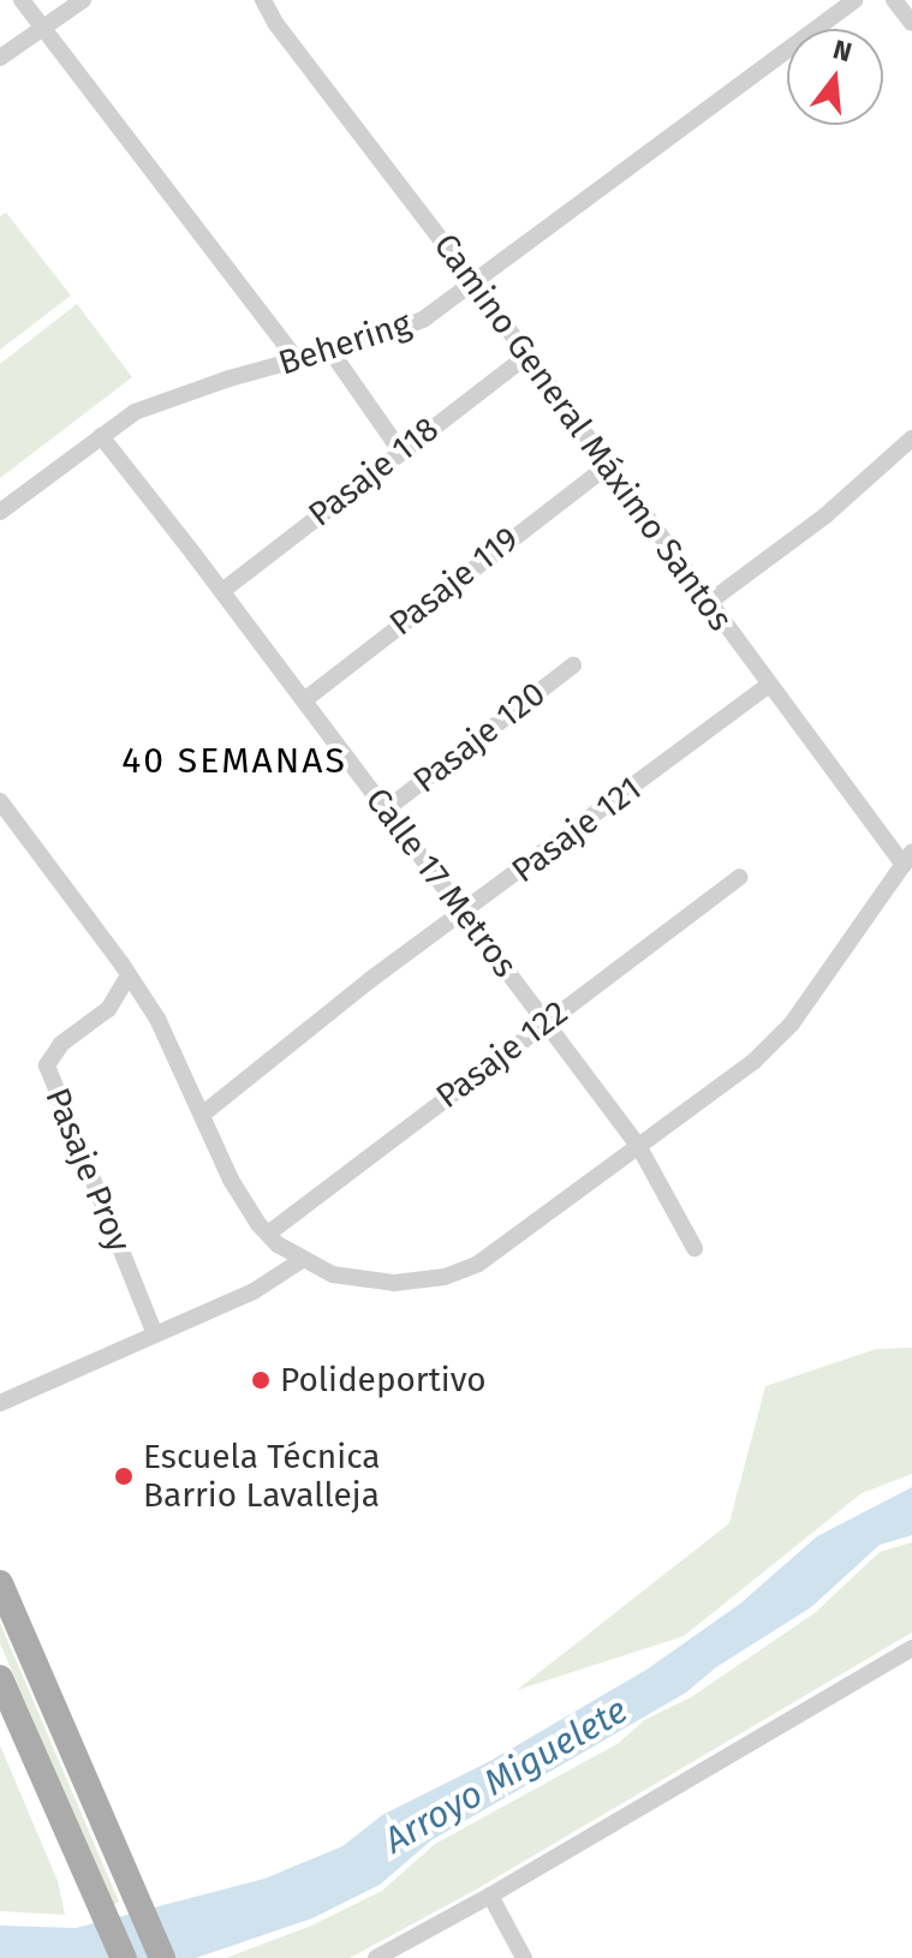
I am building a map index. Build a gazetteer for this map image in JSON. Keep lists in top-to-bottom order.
{
  "streets": {
    "street": [
      "Behering",
      "Camino General Máximo Santos",
      "Pasaje 118",
      "Pasaje 119",
      "Pasaje 120",
      "Pasaje 121",
      "Calle 17 Metros",
      "Pasaje 122",
      "Pasaje Proy"
    ]
  },
  "crossings": [
    ["Behering", "Camino General Máximo Santos"],
    ["Behering", "Calle 17 Metros"],
    ["Camino General Máximo Santos", "Pasaje 118"],
    ["Camino General Máximo Santos", "Pasaje 119"],
    ["Camino General Máximo Santos", "Pasaje 121"],
    ["Pasaje 118", "Calle 17 Metros"],
    ["Pasaje 119", "Calle 17 Metros"],
    ["Pasaje 120", "Calle 17 Metros"],
    ["Pasaje 121", "Calle 17 Metros"],
    ["Calle 17 Metros", "Pasaje 122"]
  ],
  "districts": ["40 SEMANAS"],
  "water": ["Arroyo Miguelete"],
  "places": ["Polideportivo", "Escuela Técnica Barrio Lavalleja"],
  "north": "top"
}
